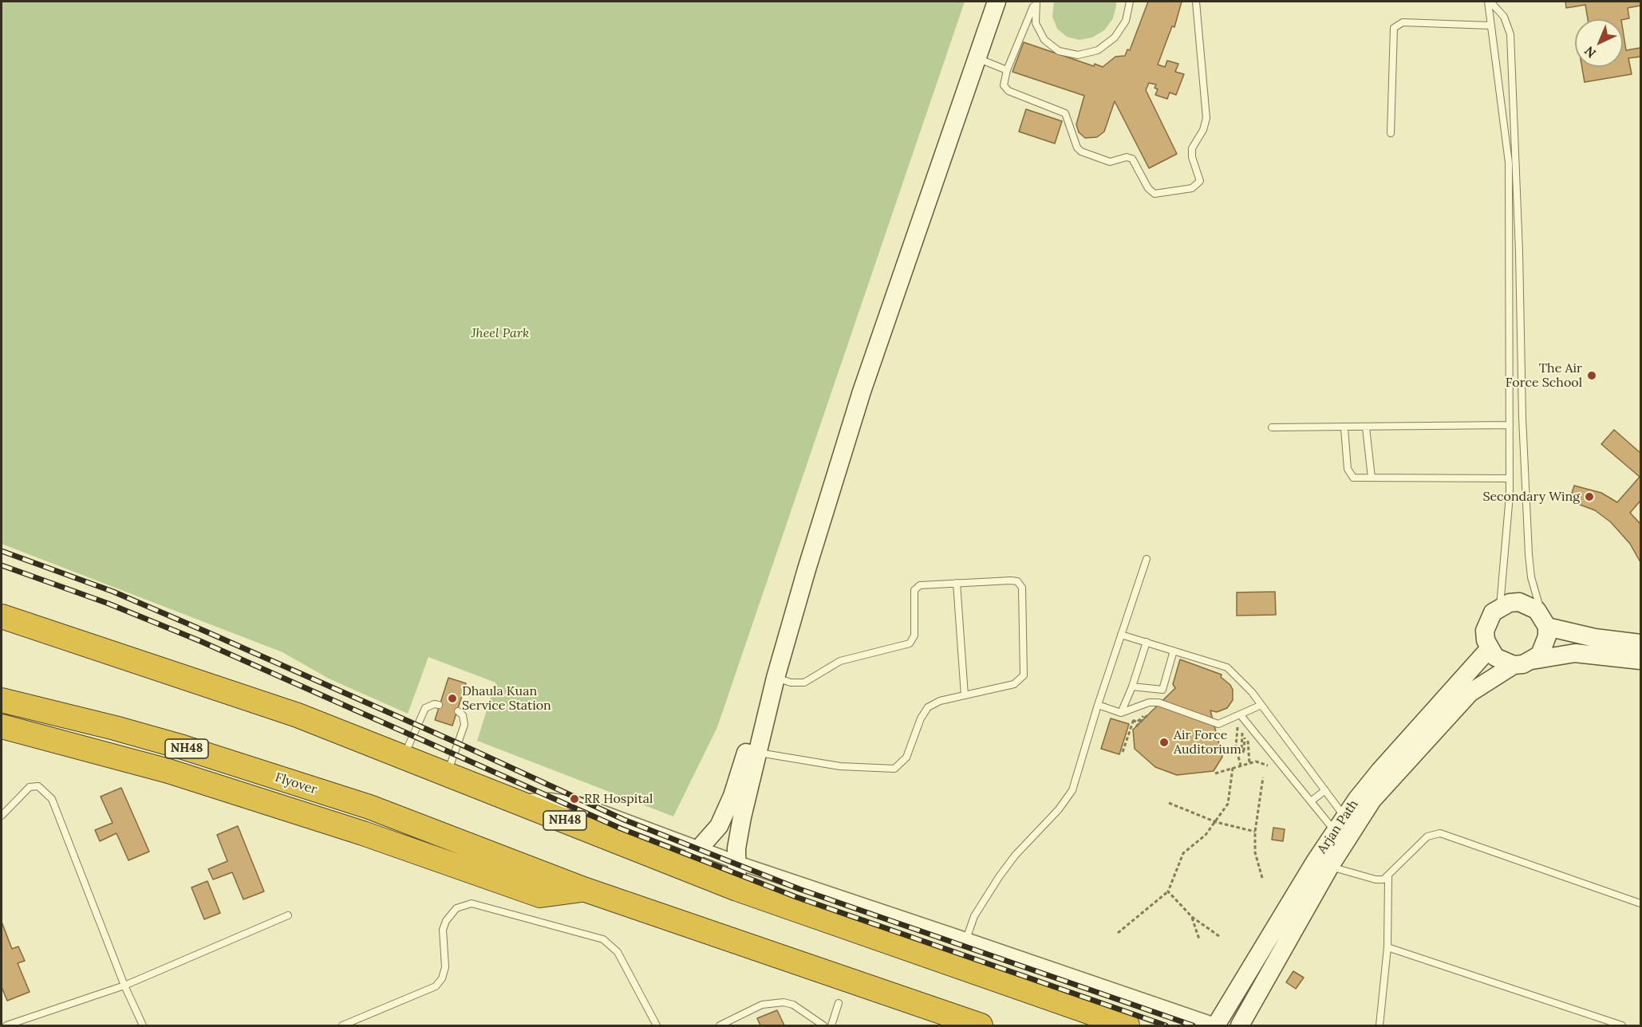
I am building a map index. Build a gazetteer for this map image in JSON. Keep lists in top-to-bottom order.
{
  "streets": {
    "highway": ["NH48", "Flyover"],
    "main road": ["Arjan Path"]
  },
  "crossings": [
    ["NH48", "Flyover"]
  ],
  "parks": ["Jheel Park"],
  "places": [
    "The Air Force School",
    "Secondary Wing",
    "Dhaula Kuan Service Station",
    "Air Force Auditorium",
    "RR Hospital"
  ],
  "north": "bottom left"
}
